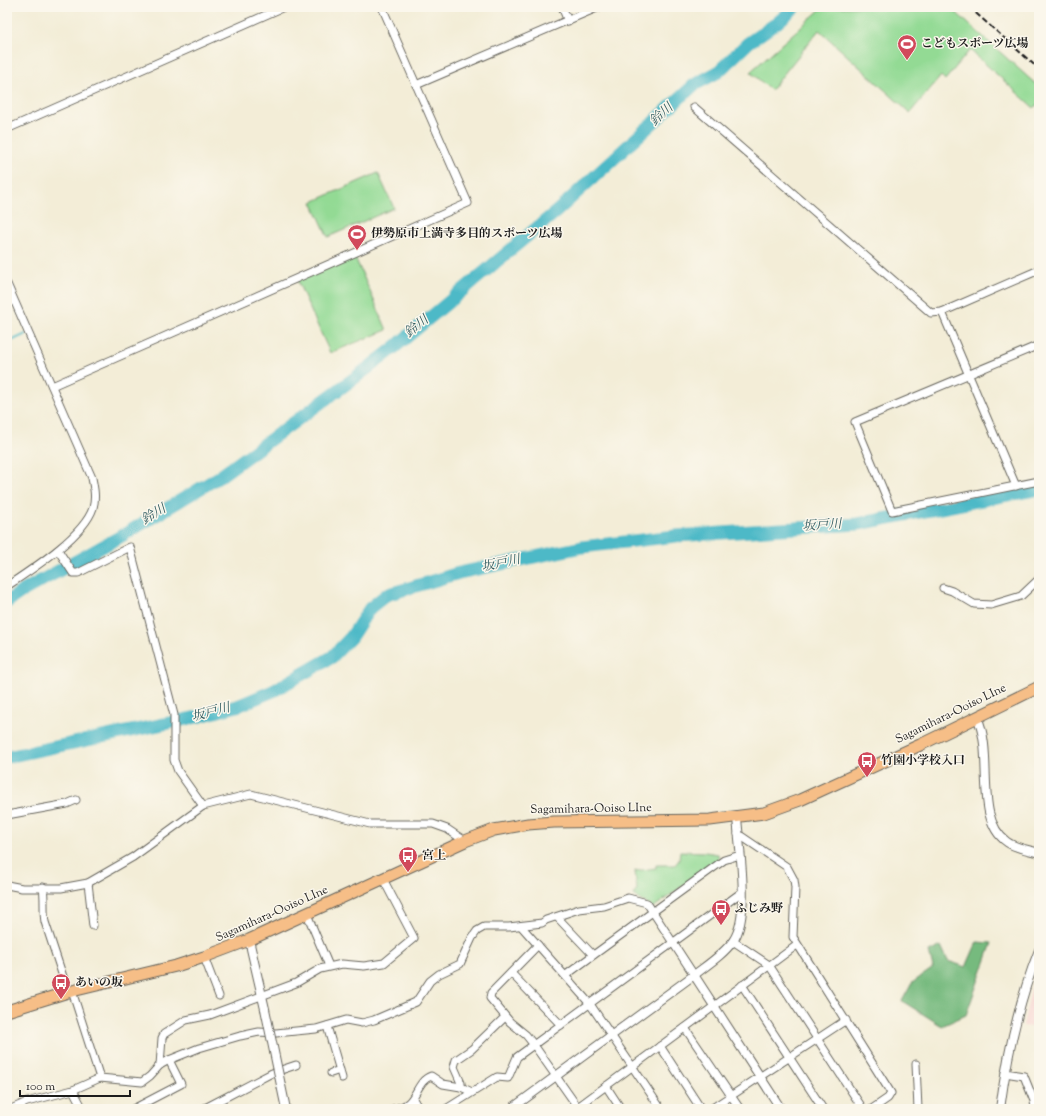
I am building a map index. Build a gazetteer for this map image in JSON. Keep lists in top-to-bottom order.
{
  "streets": {
    "main road": ["Sagamihara-Ooiso LIne"]
  },
  "water": ["鈴川", "坂戸川"],
  "places": {
    "sports": ["こどもスポーツ広場", "伊勢原市上満寺多目的スポーツ広場"],
    "bus stop": [
      "竹園小学校入口",
      "宮上",
      "ふじみ野",
      "あいの坂"
    ]
  },
  "scale_bar": "100 m"
}
